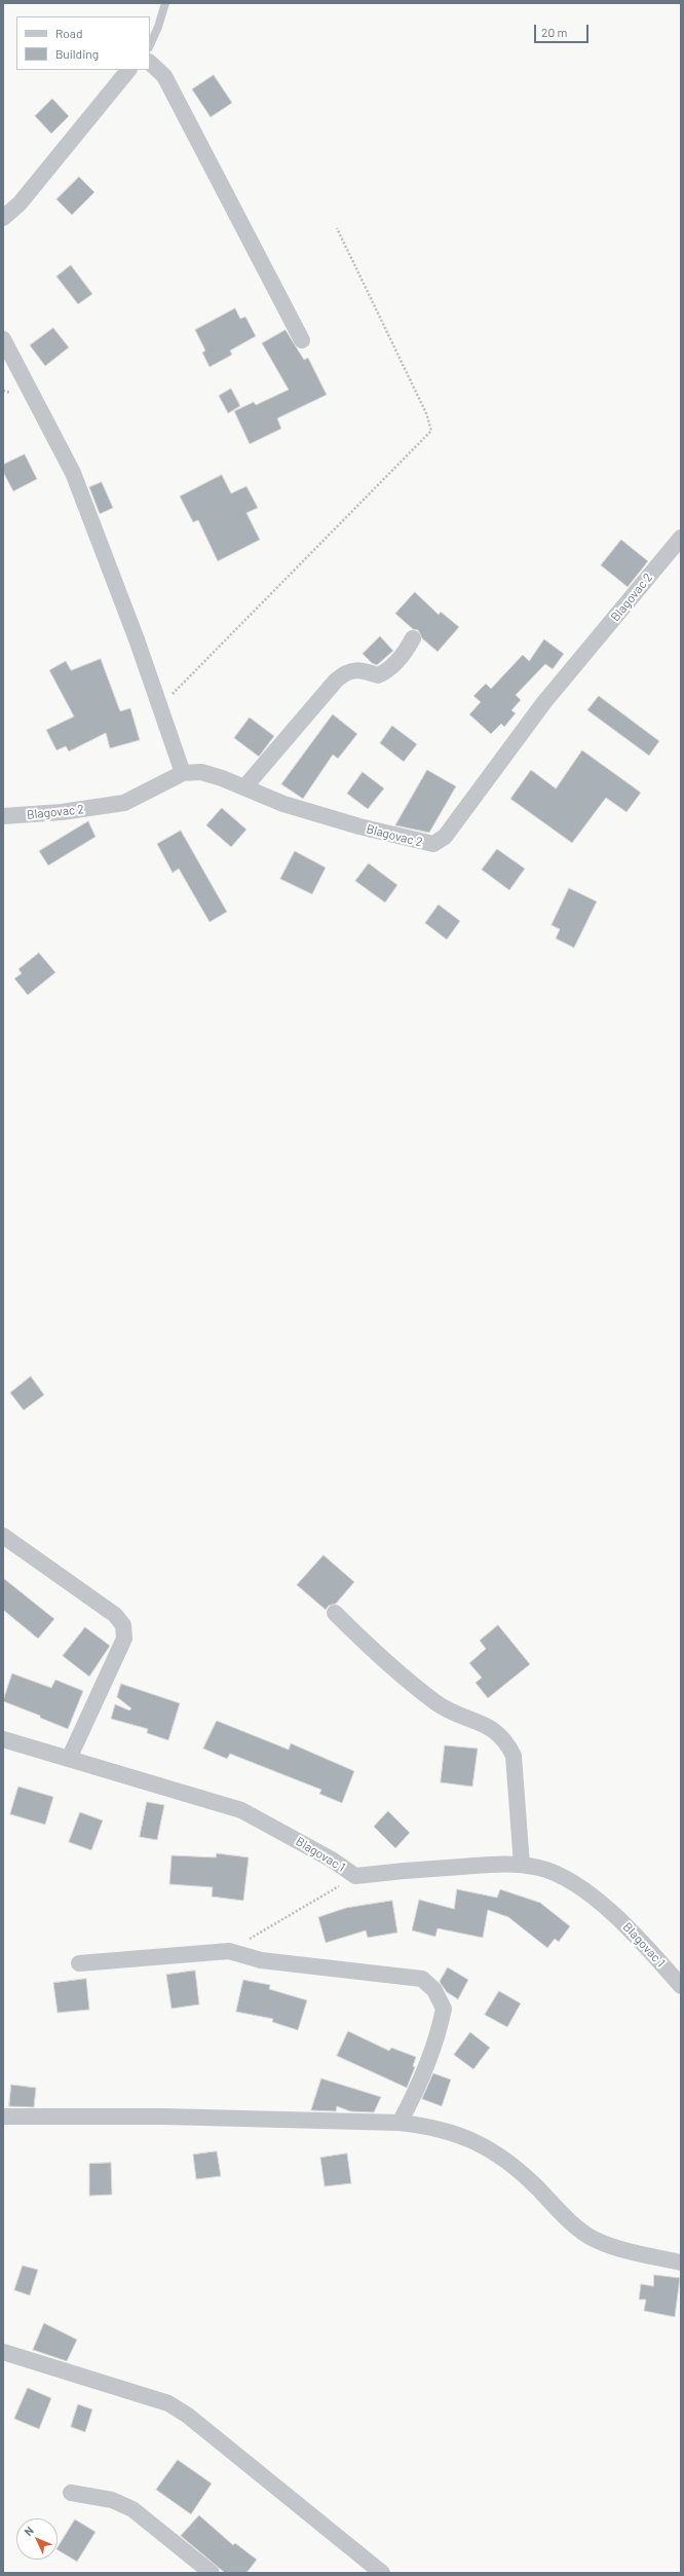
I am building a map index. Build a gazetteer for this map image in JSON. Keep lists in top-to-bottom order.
{
  "streets": {
    "street": ["Blagovac 2", "Blagovac 1"]
  },
  "legend": ["Road", "Building"],
  "scale_bar": "20 m",
  "north": "top left"
}
